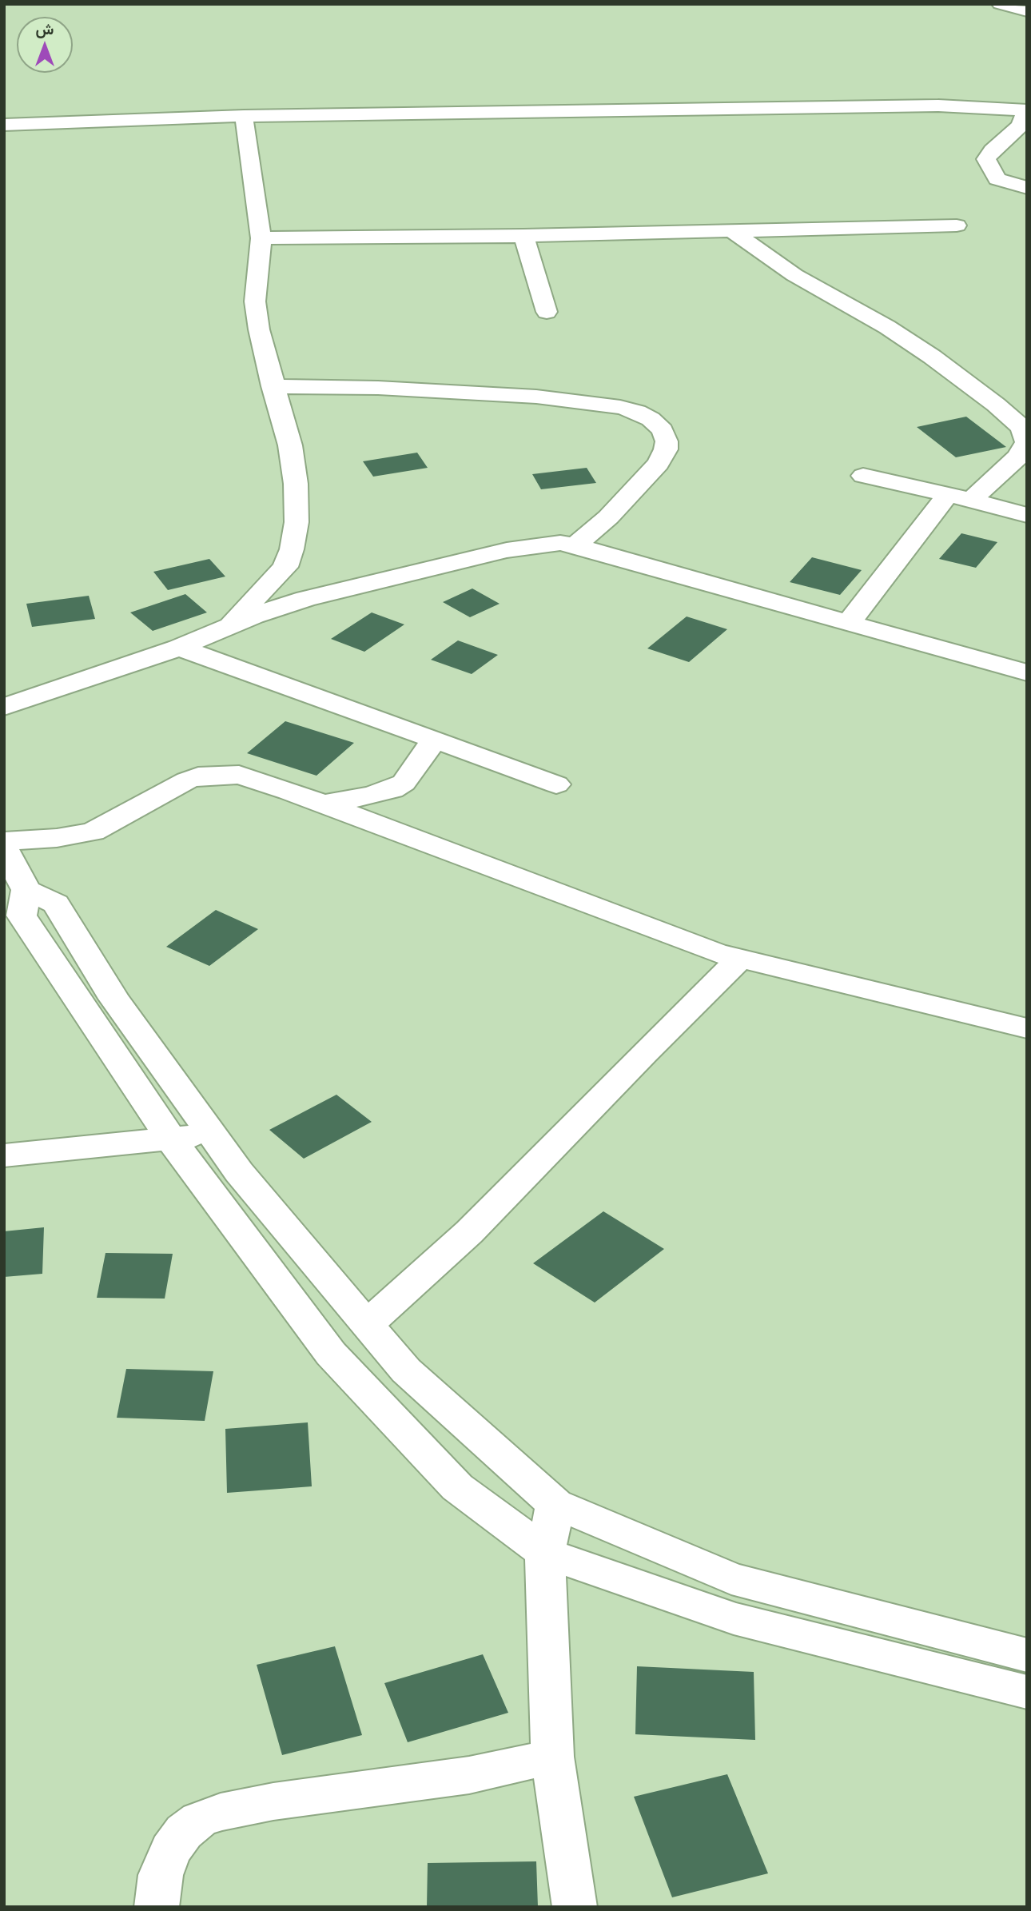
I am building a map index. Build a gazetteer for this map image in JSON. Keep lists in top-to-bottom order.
{
  "north": "top"
}
